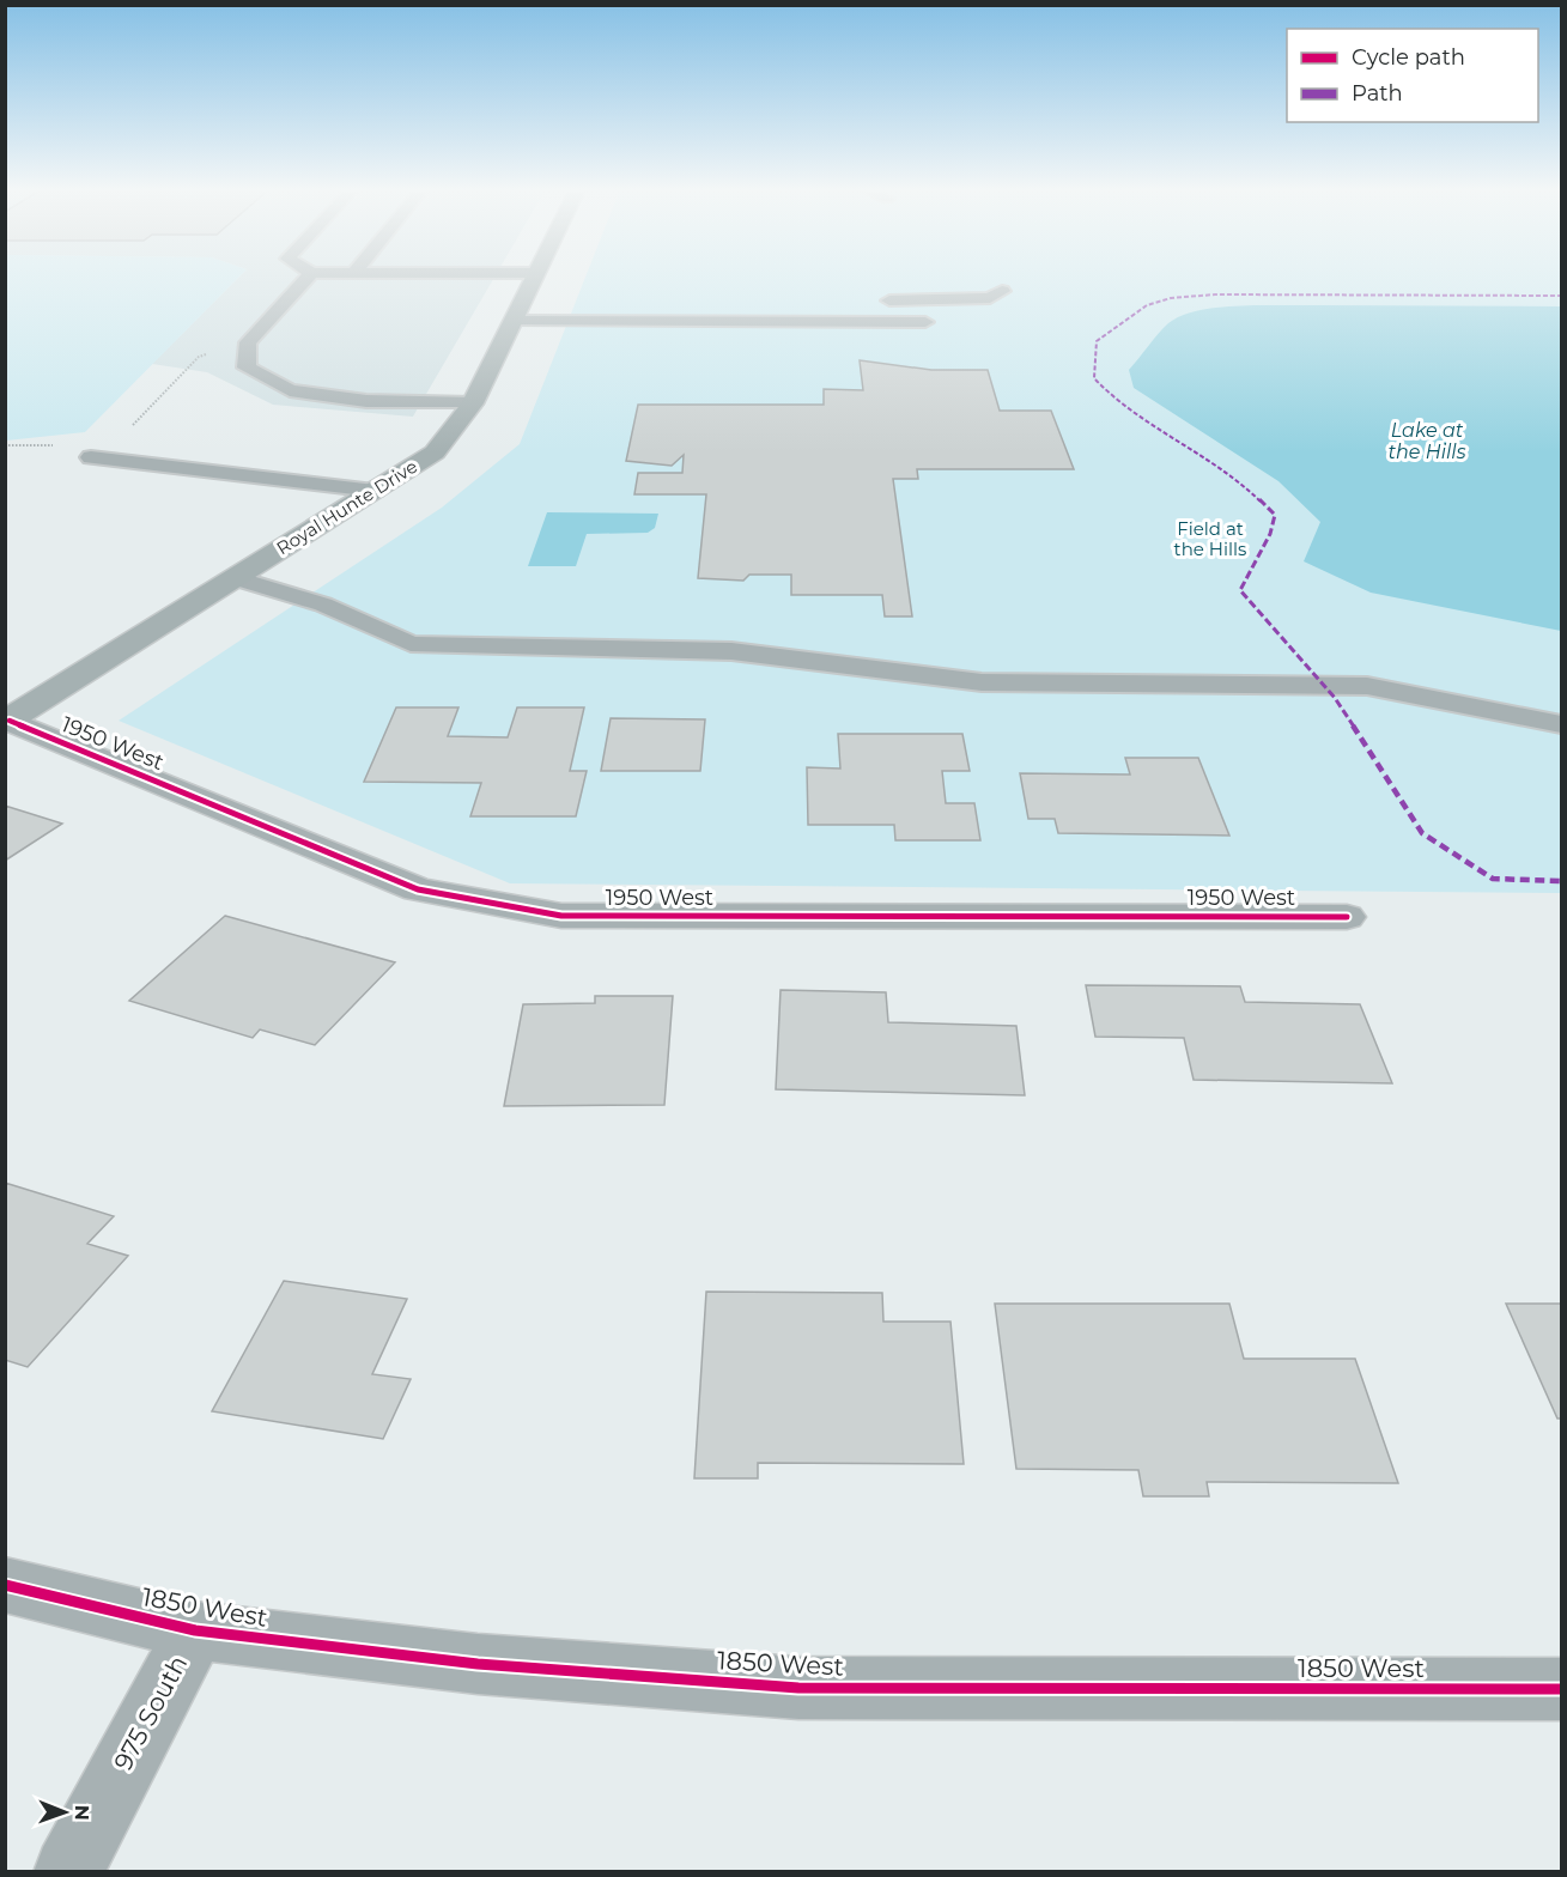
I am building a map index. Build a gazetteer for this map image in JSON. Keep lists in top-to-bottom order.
{
  "streets": {
    "main road": ["Royal Hunte Drive"],
    "street": ["1950 West", "1850 West", "975 South"]
  },
  "crossings": [
    ["Royal Hunte Drive", "1950 West"],
    ["1850 West", "975 South"]
  ],
  "water": ["Lake at the Hills"],
  "parks": ["Field at the Hills"],
  "legend": ["Cycle path", "Path"],
  "north": "right"
}
